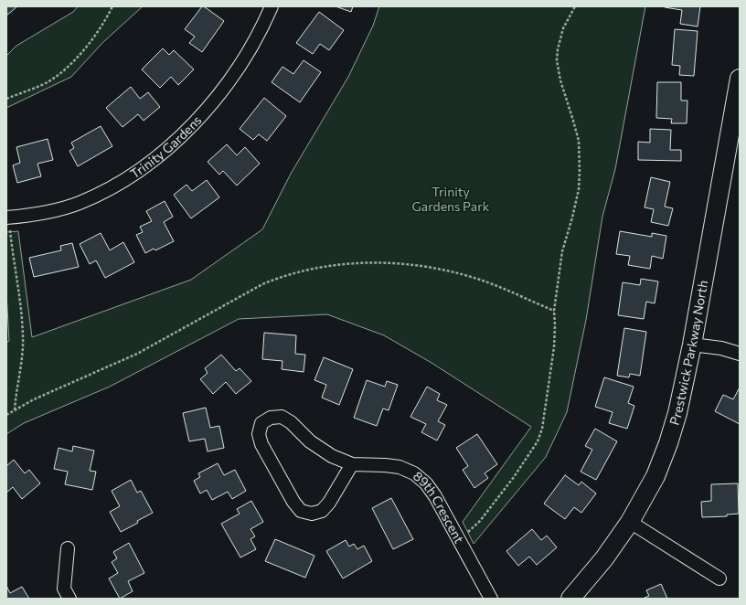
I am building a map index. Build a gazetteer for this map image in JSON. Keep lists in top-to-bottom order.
{
  "streets": {
    "street": ["Trinity Gardens", "Prestwick Parkway North", "89th Crescent"]
  },
  "parks": ["Trinity Gardens Park"]
}
